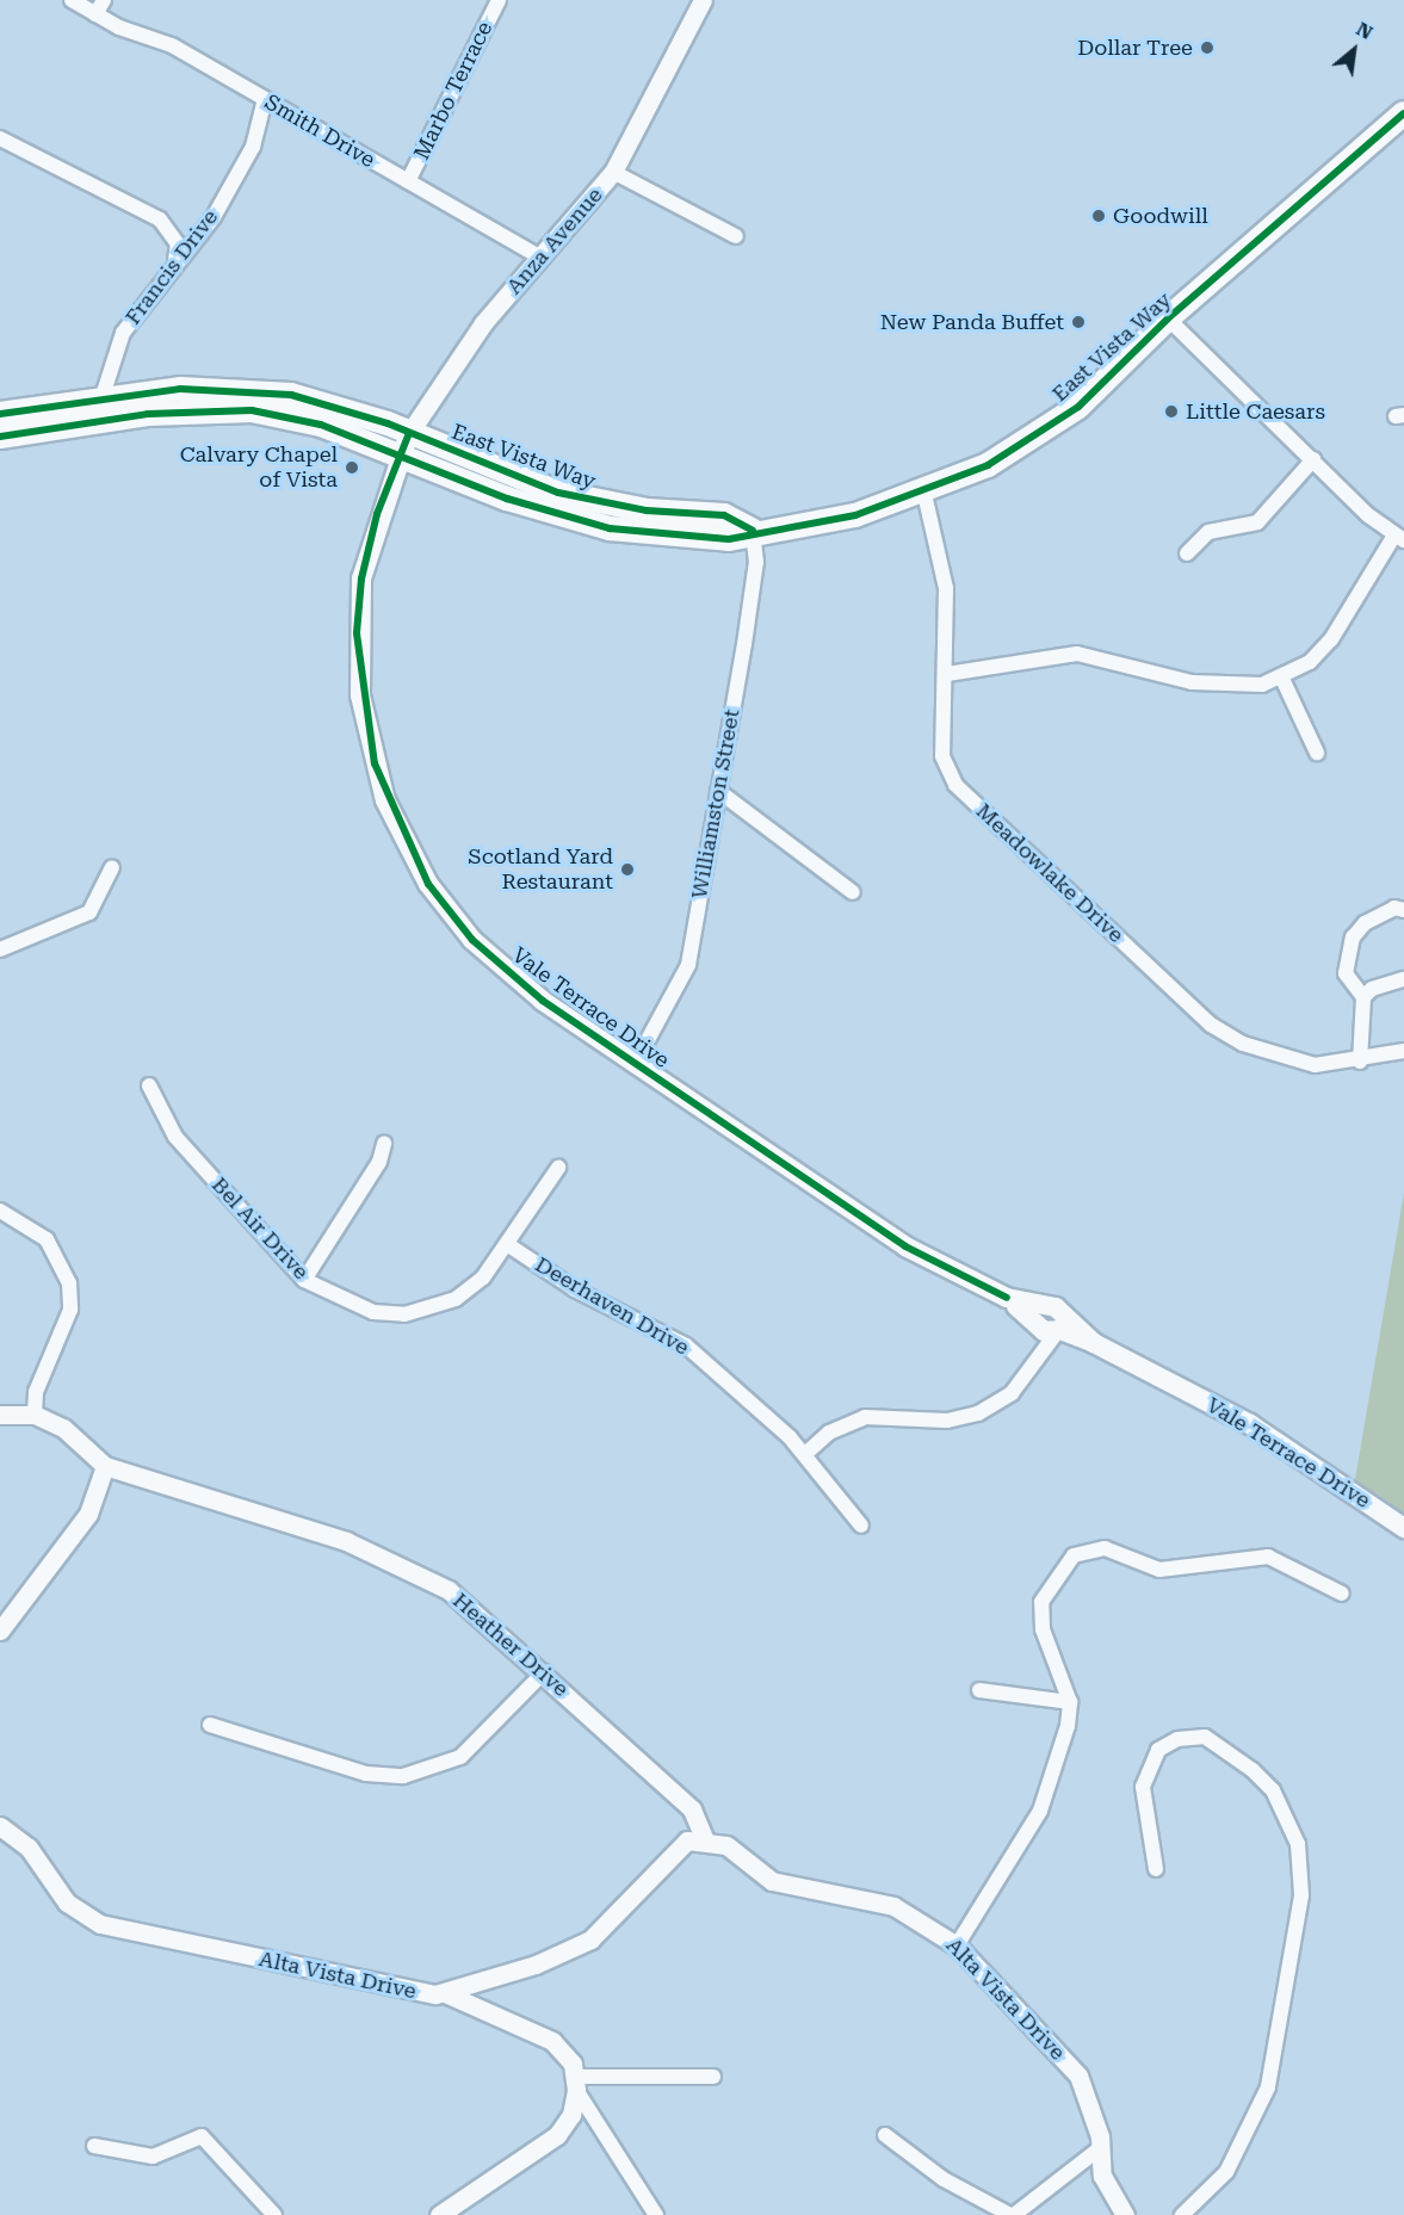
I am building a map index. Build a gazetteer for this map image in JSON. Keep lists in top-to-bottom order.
{
  "streets": {
    "main road": ["East Vista Way", "Vale Terrace Drive"],
    "street": [
      "Marbo Terrace",
      "Smith Drive",
      "Anza Avenue",
      "Francis Drive",
      "Williamston Street",
      "Meadowlake Drive",
      "Bel Air Drive",
      "Deerhaven Drive",
      "Heather Drive",
      "Alta Vista Drive"
    ]
  },
  "crossings": [
    ["Marbo Terrace", "Smith Drive"],
    ["Smith Drive", "Anza Avenue"],
    ["Smith Drive", "Francis Drive"],
    ["Anza Avenue", "East Vista Way"],
    ["Anza Avenue", "Vale Terrace Drive"],
    ["East Vista Way", "Williamston Street"],
    ["East Vista Way", "Meadowlake Drive"],
    ["East Vista Way", "Vale Terrace Drive"],
    ["Williamston Street", "Vale Terrace Drive"],
    ["Bel Air Drive", "Deerhaven Drive"],
    ["Heather Drive", "Alta Vista Drive"]
  ],
  "places": [
    "Dollar Tree",
    "Goodwill",
    "New Panda Buffet",
    "Little Caesars",
    "Calvary Chapel of Vista",
    "Scotland Yard Restaurant"
  ],
  "north": "top right"
}
